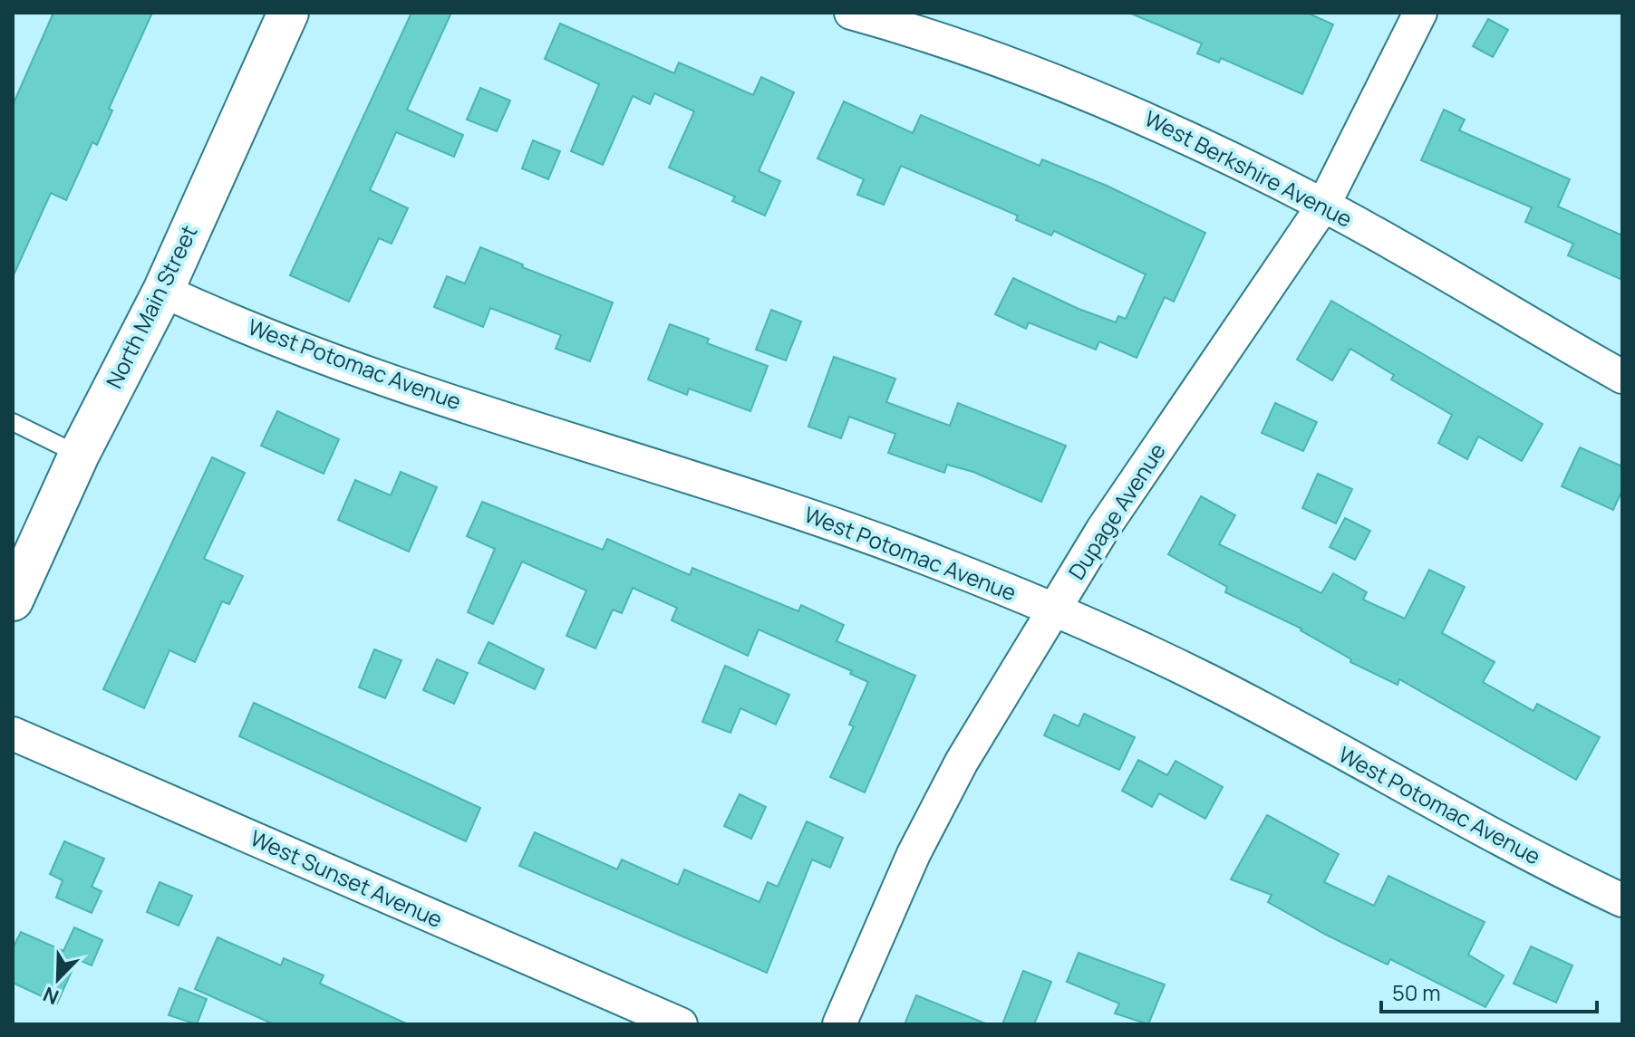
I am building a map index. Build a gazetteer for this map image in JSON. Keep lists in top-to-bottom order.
{
  "streets": {
    "street": [
      "West Berkshire Avenue",
      "North Main Street",
      "West Potomac Avenue",
      "Dupage Avenue",
      "West Sunset Avenue"
    ]
  },
  "crossings": [
    ["West Berkshire Avenue", "Dupage Avenue"],
    ["North Main Street", "West Potomac Avenue"],
    ["West Potomac Avenue", "Dupage Avenue"]
  ],
  "scale_bar": "50 m",
  "north": "bottom left"
}
